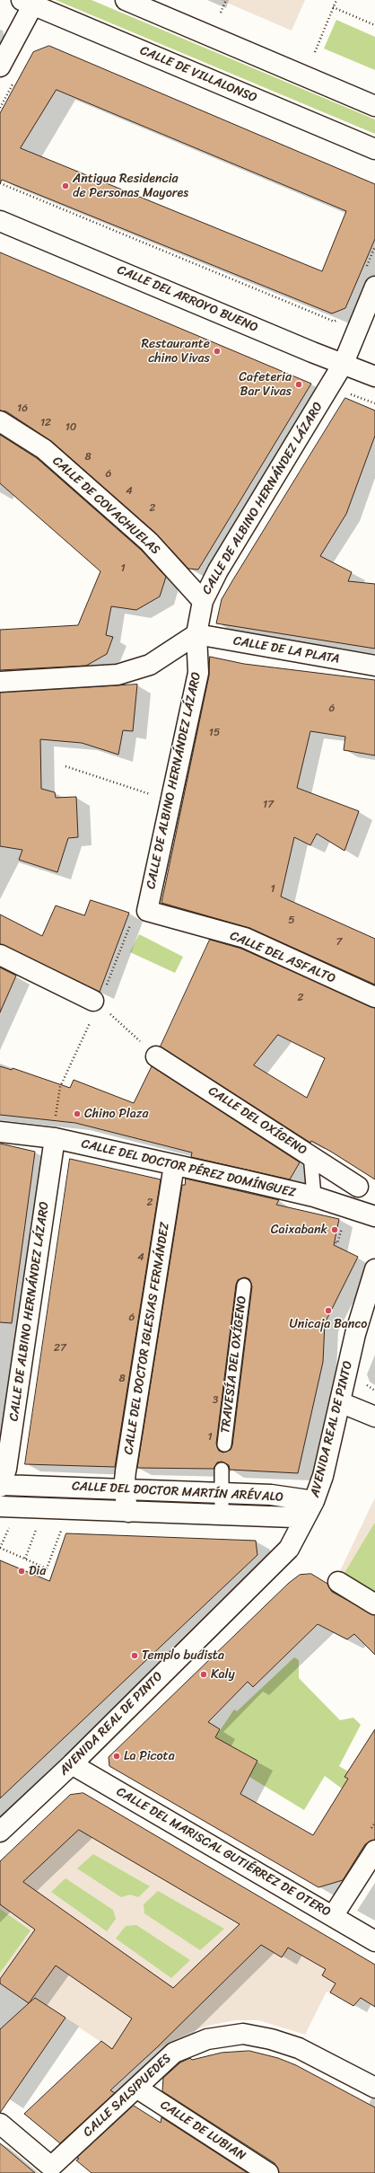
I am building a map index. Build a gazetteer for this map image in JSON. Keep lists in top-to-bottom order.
{
  "streets": {
    "street": [
      "CALLE DE VILLALONSO",
      "CALLE DEL ARROYO BUENO",
      "CALLE DE ALBINO HERNÁNDEZ LÁZARO",
      "CALLE DE COVACHUELAS",
      "CALLE DE LA PLATA",
      "CALLE DEL ASFALTO",
      "CALLE DEL OXÍGENO",
      "CALLE DEL DOCTOR PÉREZ DOMÍNGUEZ",
      "CALLE DEL DOCTOR IGLESIAS FERNÁNDEZ",
      "AVENIDA REAL DE PINTO",
      "CALLE DEL DOCTOR MARTÍN ARÉVALO",
      "CALLE DEL MARISCAL GUTIÉRREZ DE OTERO",
      "CALLE SALSIPUEDES",
      "CALLE DE LUBIAN"
    ],
    "lane": ["TRAVESÍA DEL OXÍGENO"]
  },
  "crossings": [
    ["CALLE DEL ARROYO BUENO", "CALLE DE ALBINO HERNÁNDEZ LÁZARO"],
    ["CALLE DE ALBINO HERNÁNDEZ LÁZARO", "CALLE DE COVACHUELAS"],
    ["CALLE DE ALBINO HERNÁNDEZ LÁZARO", "CALLE DE LA PLATA"],
    ["CALLE DE ALBINO HERNÁNDEZ LÁZARO", "CALLE DEL ASFALTO"],
    ["CALLE DE ALBINO HERNÁNDEZ LÁZARO", "CALLE DEL DOCTOR PÉREZ DOMÍNGUEZ"],
    ["CALLE DE ALBINO HERNÁNDEZ LÁZARO", "CALLE DEL DOCTOR MARTÍN ARÉVALO"],
    ["CALLE DEL DOCTOR PÉREZ DOMÍNGUEZ", "CALLE DEL DOCTOR IGLESIAS FERNÁNDEZ"],
    ["CALLE DEL DOCTOR IGLESIAS FERNÁNDEZ", "CALLE DEL DOCTOR MARTÍN ARÉVALO"],
    ["AVENIDA REAL DE PINTO", "CALLE DEL DOCTOR MARTÍN ARÉVALO"],
    ["AVENIDA REAL DE PINTO", "CALLE DEL MARISCAL GUTIÉRREZ DE OTERO"],
    ["CALLE SALSIPUEDES", "CALLE DE LUBIAN"]
  ],
  "places": [
    "Antigua Residencia de Personas Mayores",
    "Restaurante chino Vivas",
    "Cafeteria Bar Vivas",
    "Chino Plaza",
    "Caixabank",
    "Unicaja Banco",
    "Dia",
    "Templo budista",
    "Kaly",
    "La Picota"
  ],
  "house_numbers": [
    "16",
    "12",
    "10",
    "8",
    "6",
    "4",
    "2",
    "1",
    "6",
    "15",
    "17",
    "1",
    "5",
    "7",
    "2",
    "2",
    "4",
    "6",
    "27",
    "8",
    "3",
    "1"
  ]
}
